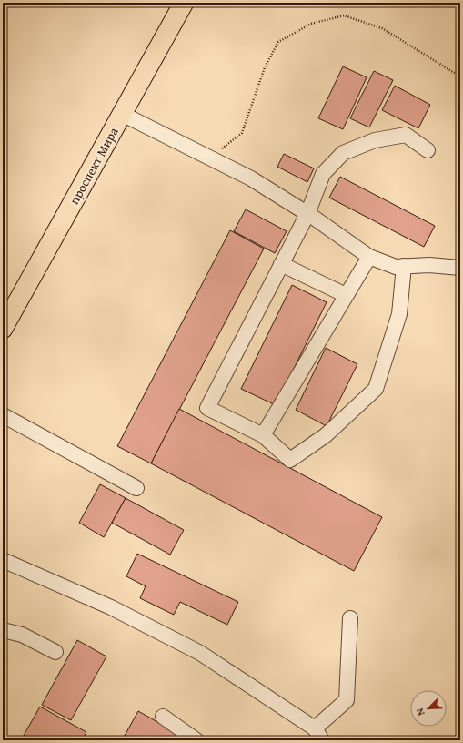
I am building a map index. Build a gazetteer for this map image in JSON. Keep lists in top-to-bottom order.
{
  "streets": {
    "main road": ["проспект Мира"]
  },
  "north": "bottom left"
}
